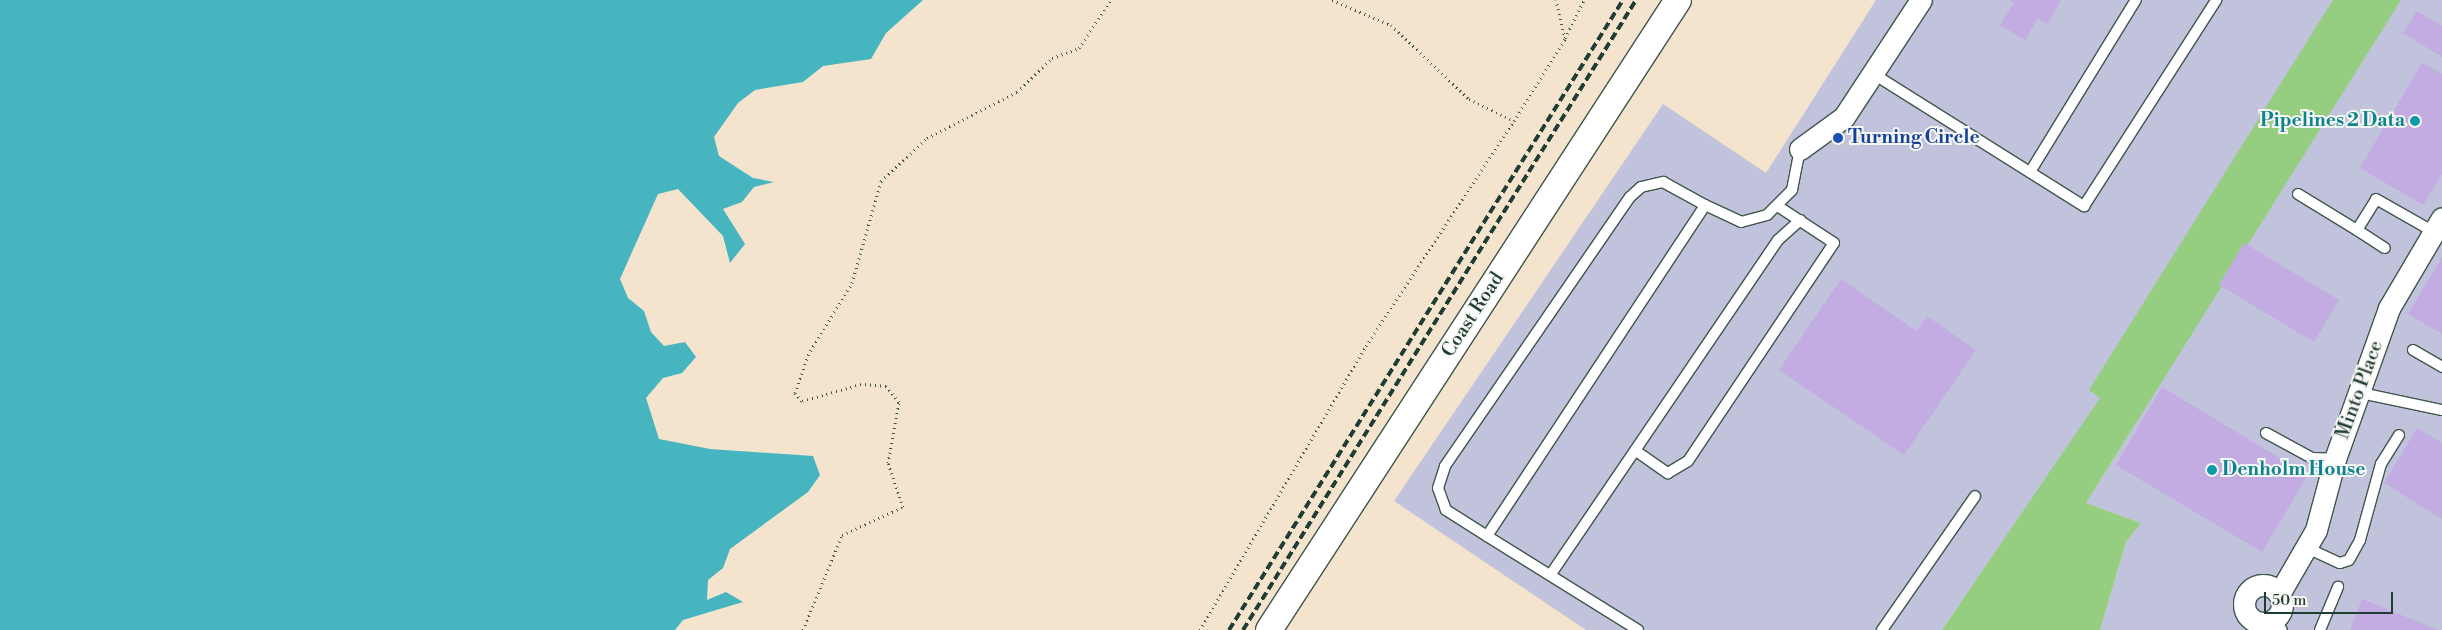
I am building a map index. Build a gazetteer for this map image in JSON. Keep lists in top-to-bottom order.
{
  "streets": {
    "street": ["Coast Road", "Minto Place"]
  },
  "places": ["Pipelines 2 Data", "Turning Circle", "Denholm House"],
  "scale_bar": "50 m"
}
